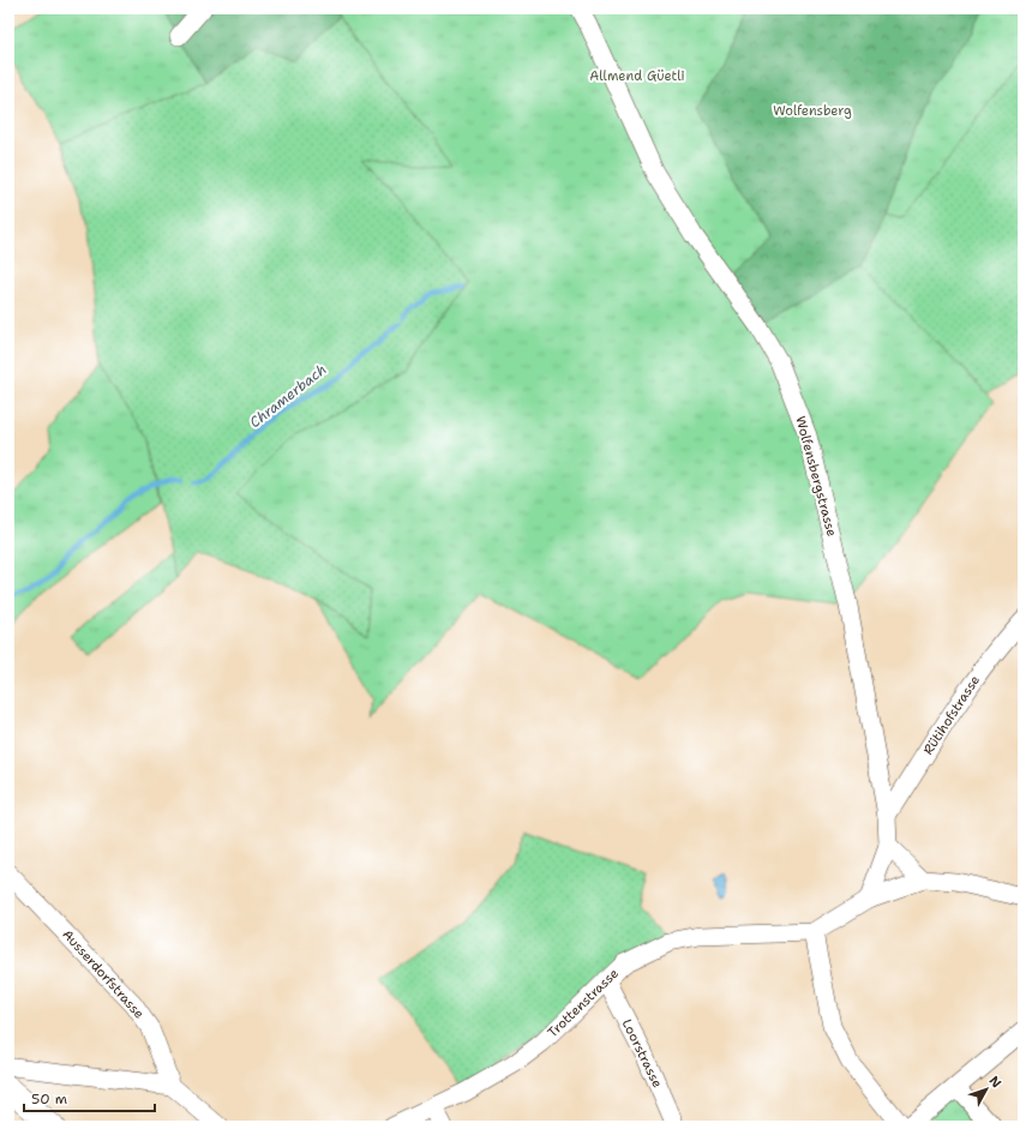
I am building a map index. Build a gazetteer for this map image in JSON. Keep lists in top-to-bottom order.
{
  "streets": {
    "street": [
      "Wolfensbergstrasse",
      "Rütihofstrasse",
      "Ausserdorfstrasse",
      "Trottenstrasse",
      "Loorstrasse"
    ]
  },
  "crossings": [
    ["Wolfensbergstrasse", "Rütihofstrasse"],
    ["Trottenstrasse", "Loorstrasse"]
  ],
  "water": ["Chramerbach"],
  "parks": ["Allmend Güetli", "Wolfensberg"],
  "scale_bar": "50 m",
  "north": "top right"
}
